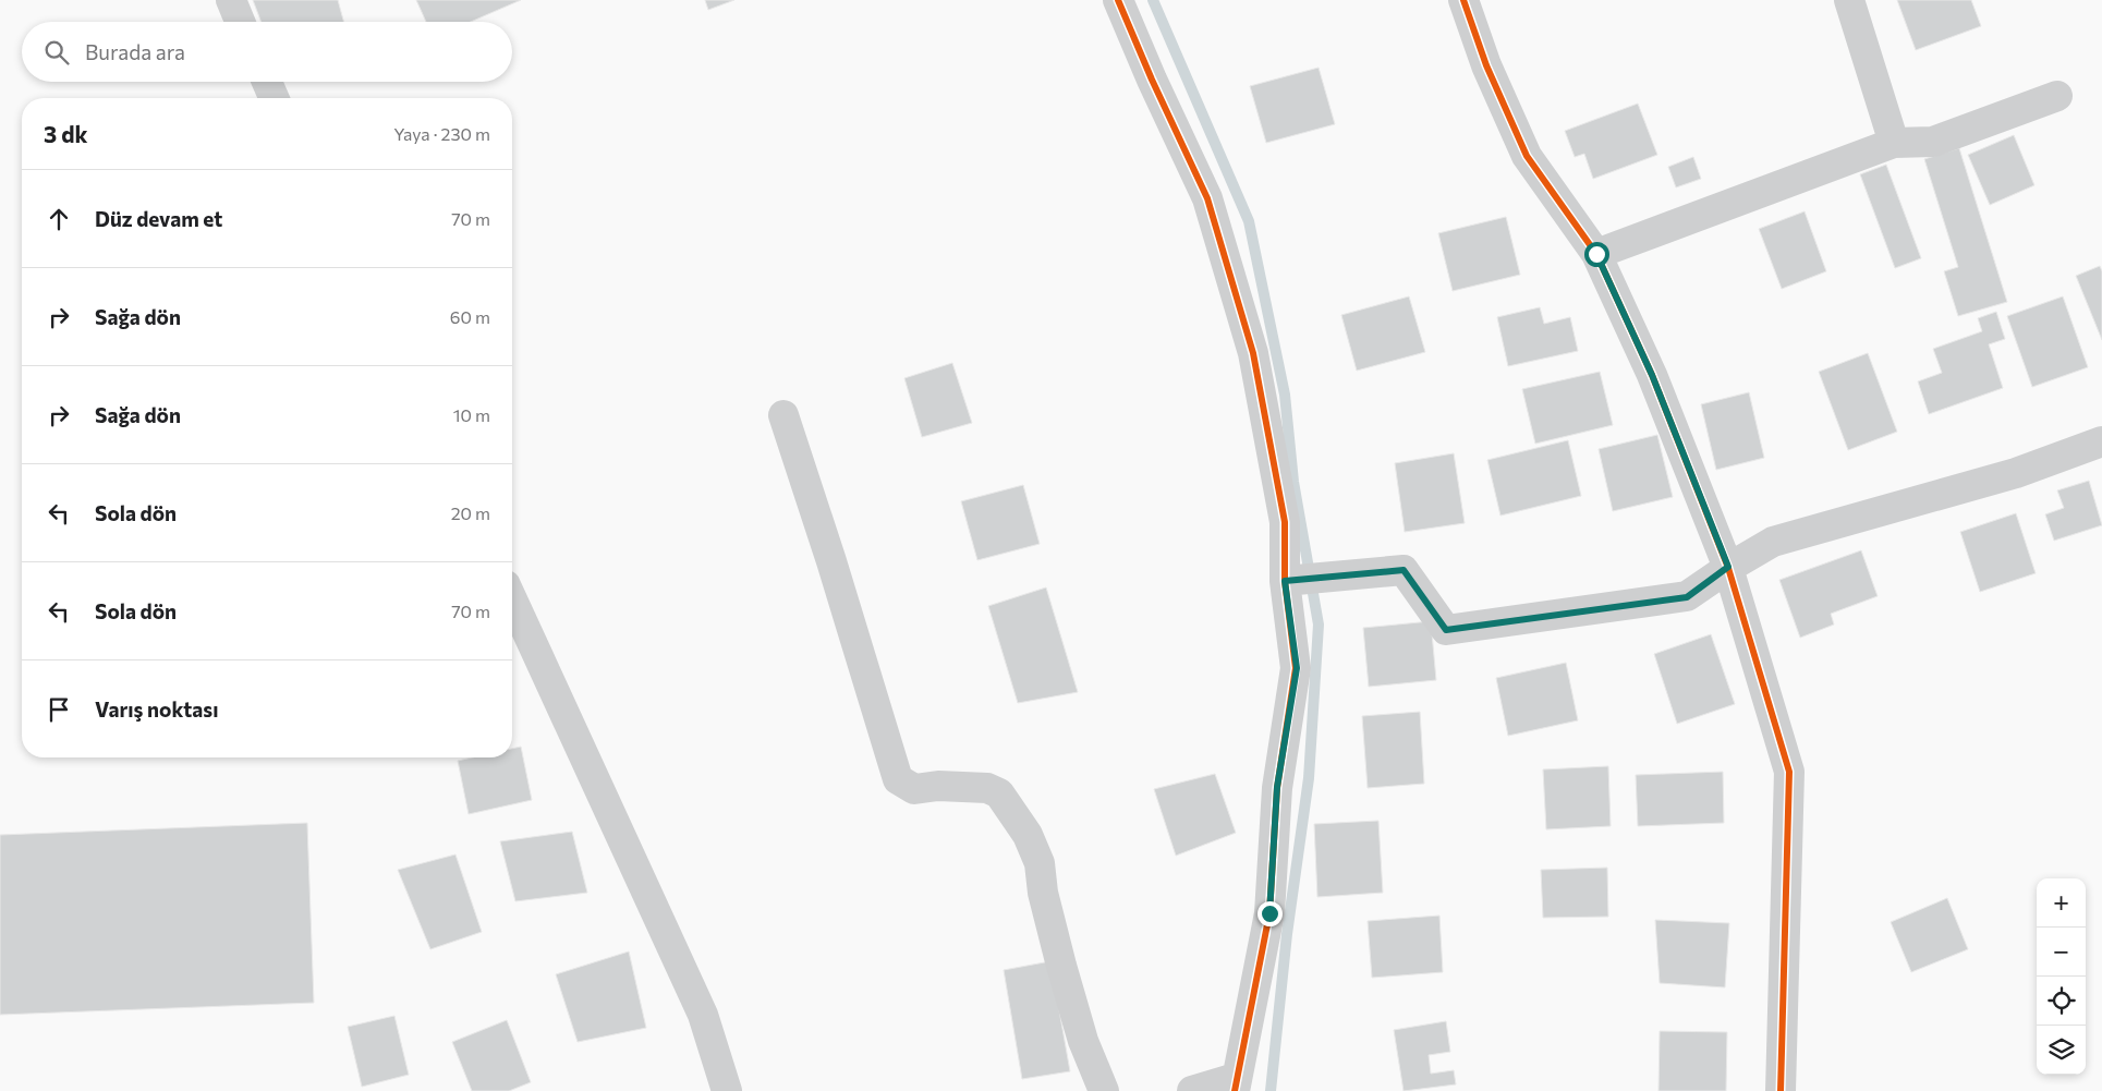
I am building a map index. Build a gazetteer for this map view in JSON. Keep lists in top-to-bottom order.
{
  "page": {
    "search": "Burada ara",
    "heading": ["3 dk", "Yaya · 230 m"],
    "list": [
      ["Düz devam et", "70 m"],
      ["Sağa dön", "60 m"],
      ["Sağa dön", "10 m"],
      ["Sola dön", "20 m"],
      ["Sola dön", "70 m"],
      "Varış noktası"
    ],
    "map_buttons": ["+", "−"]
  }
}
